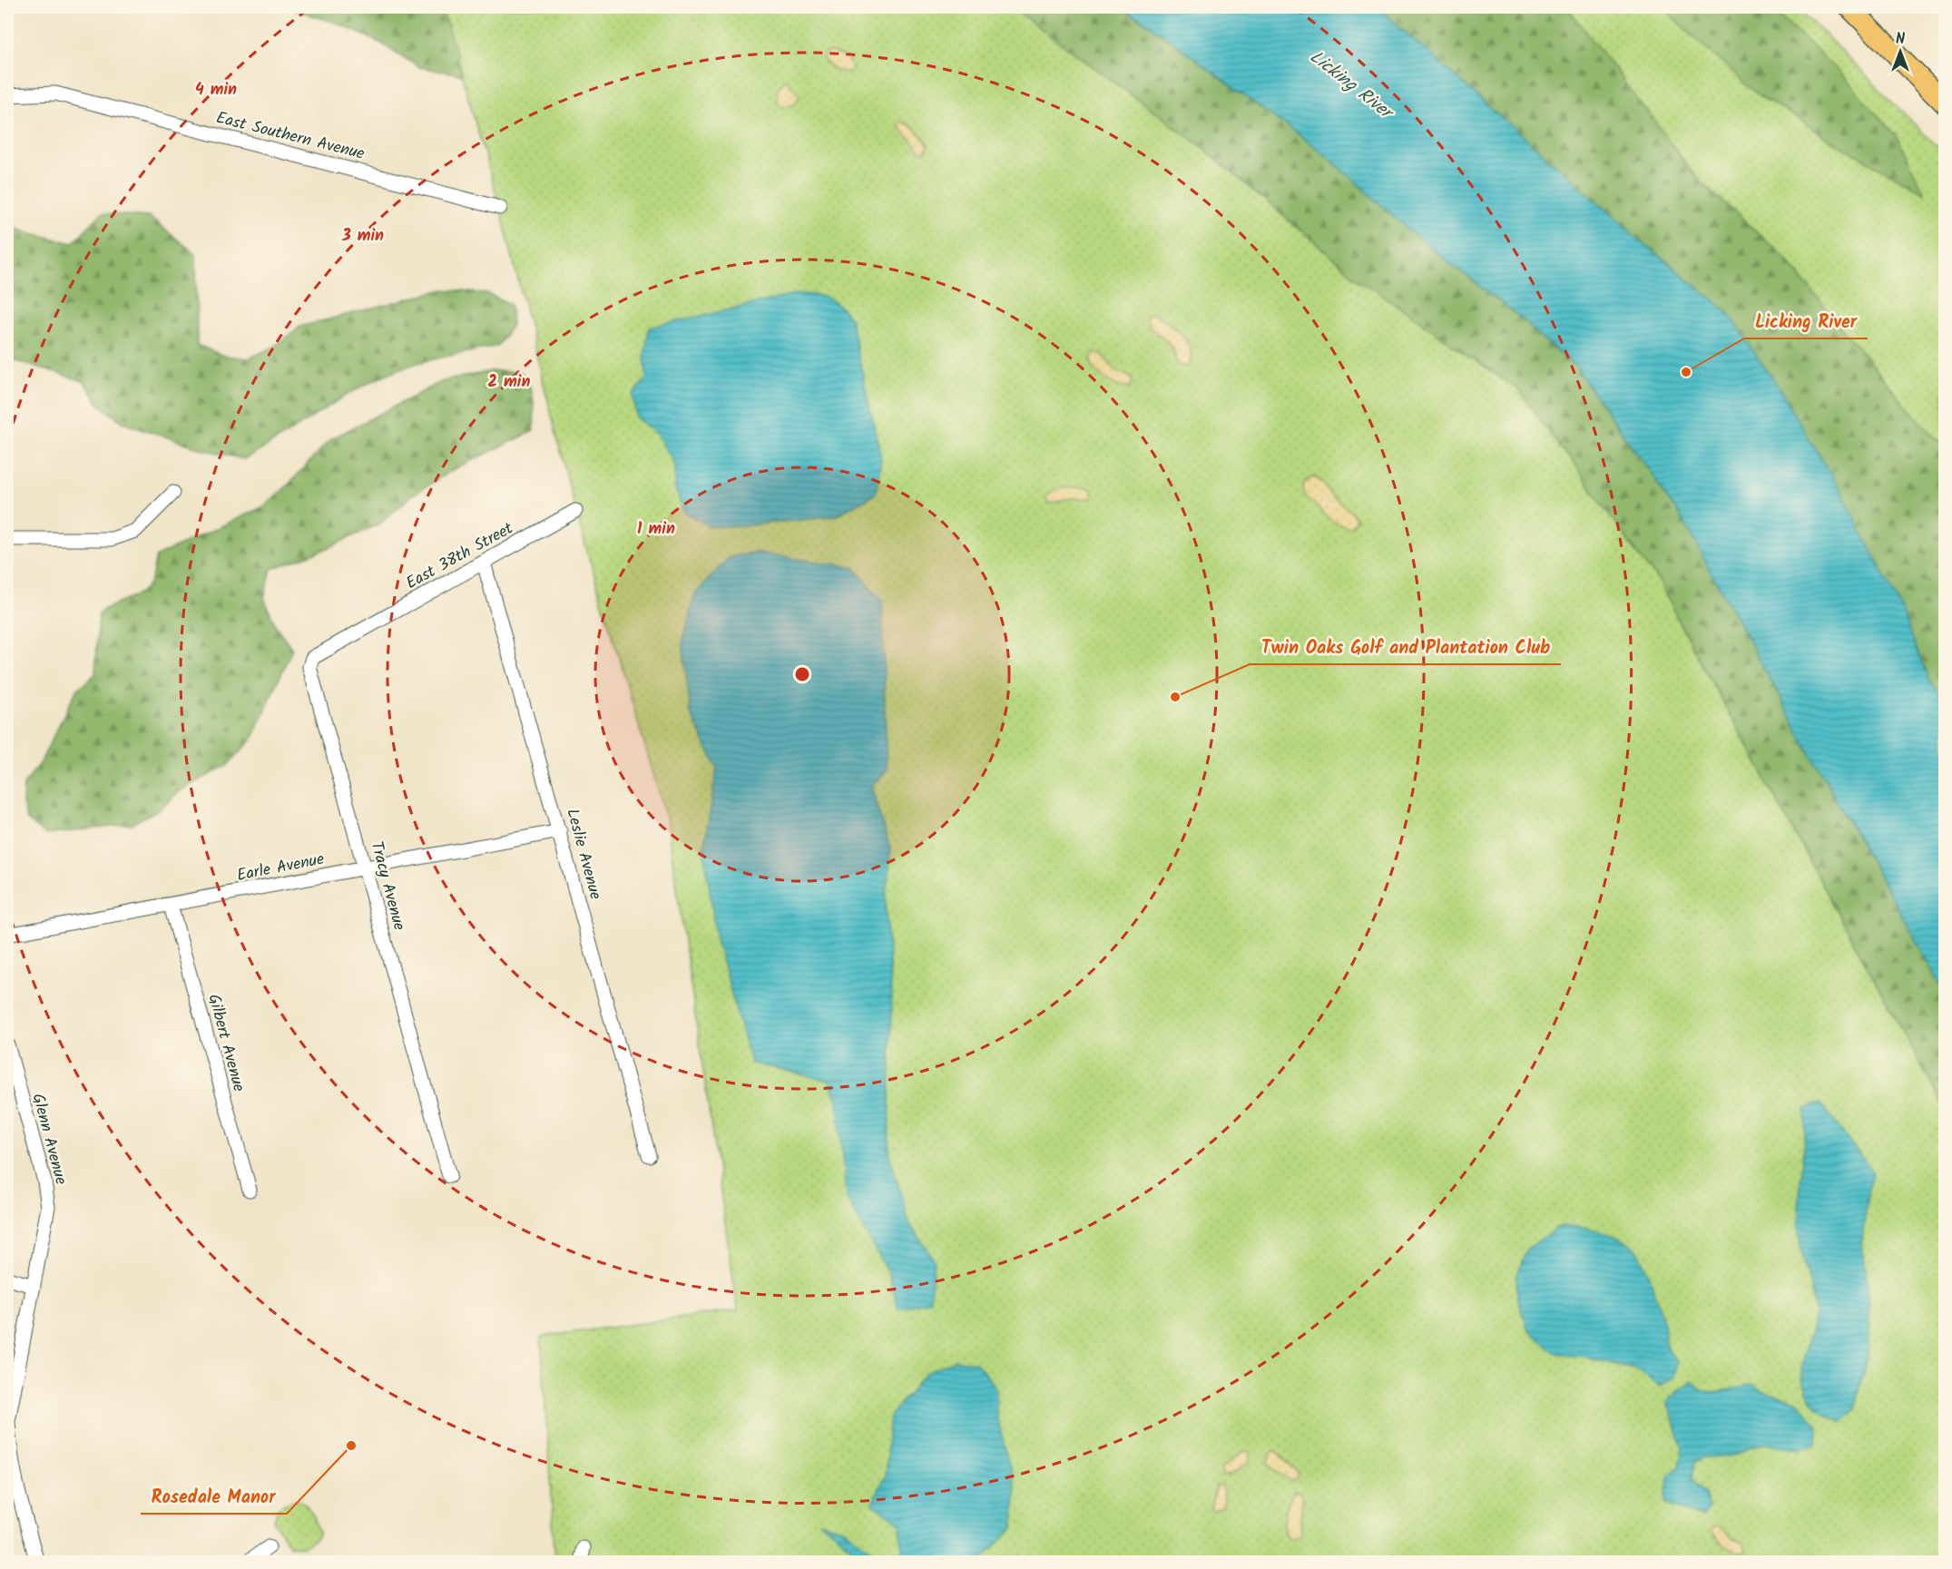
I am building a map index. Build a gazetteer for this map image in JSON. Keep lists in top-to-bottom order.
{
  "streets": {
    "street": [
      "East Southern Avenue",
      "East 38th Street",
      "Leslie Avenue",
      "Earle Avenue",
      "Tracy Avenue",
      "Gilbert Avenue",
      "Glenn Avenue"
    ]
  },
  "crossings": [
    ["East 38th Street", "Leslie Avenue"],
    ["East 38th Street", "Tracy Avenue"],
    ["Leslie Avenue", "Earle Avenue"],
    ["Earle Avenue", "Tracy Avenue"],
    ["Earle Avenue", "Gilbert Avenue"]
  ],
  "water": ["Licking River"],
  "places": ["Licking River", "Twin Oaks Golf and Plantation Club", "Rosedale Manor"],
  "north": "top",
  "rings": [
    "4 min",
    "3 min",
    "2 min",
    "1 min"
  ]
}
